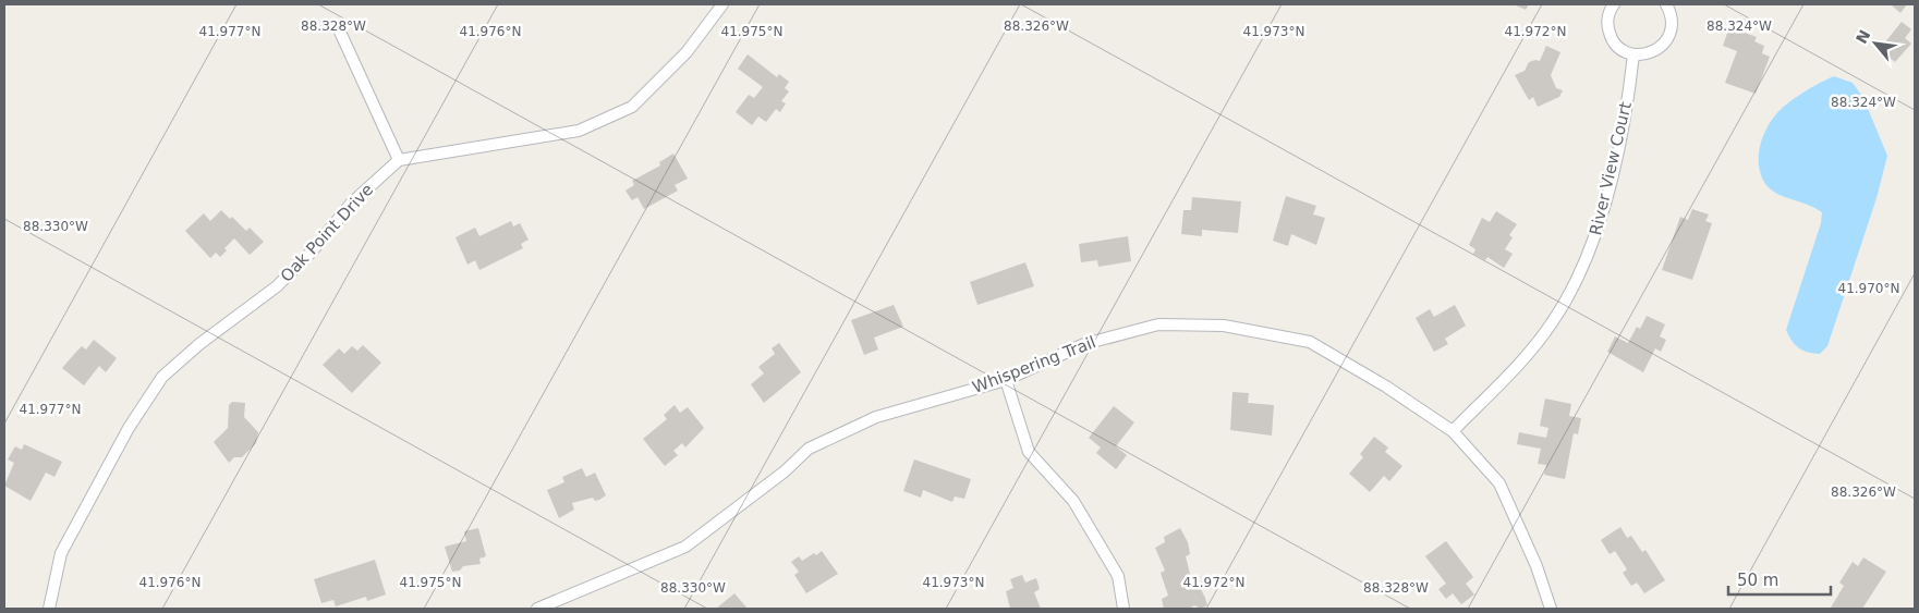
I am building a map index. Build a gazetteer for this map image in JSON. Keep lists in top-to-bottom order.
{
  "streets": {
    "street": ["River View Court", "Oak Point Drive", "Whispering Trail"]
  },
  "crossings": [
    ["River View Court", "Whispering Trail"]
  ],
  "scale_bar": "50 m",
  "north": "top left",
  "coordinates": [
    "88.328°W",
    "88.326°W",
    "88.324°W",
    "41.977°N",
    "41.976°N",
    "41.975°N",
    "41.973°N",
    "41.972°N",
    "88.330°W",
    "41.970°N"
  ]
}
